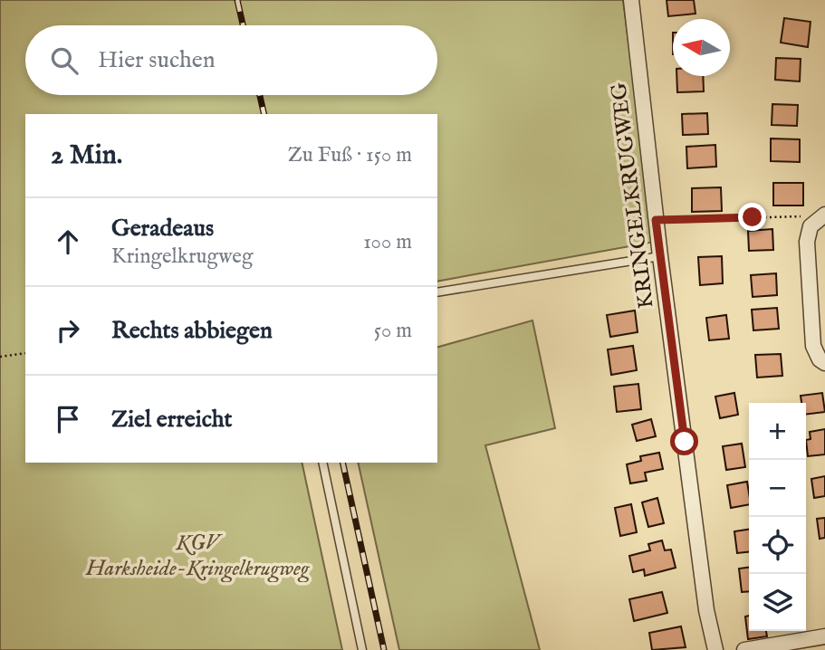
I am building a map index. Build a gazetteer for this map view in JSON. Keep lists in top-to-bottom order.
{
  "streets": {
    "street": ["KRINGELKRUGWEG"]
  },
  "parks": ["KGV Harksheide-Kringelkrugweg"],
  "north": "left",
  "page": {
    "search": "Hier suchen",
    "heading": ["2 Min.", "Zu Fuß · 150 m"],
    "list": [
      ["Geradeaus", "Kringelkrugweg", "100 m"],
      ["Rechts abbiegen", "50 m"],
      "Ziel erreicht"
    ],
    "map_buttons": ["+", "−"]
  }
}
